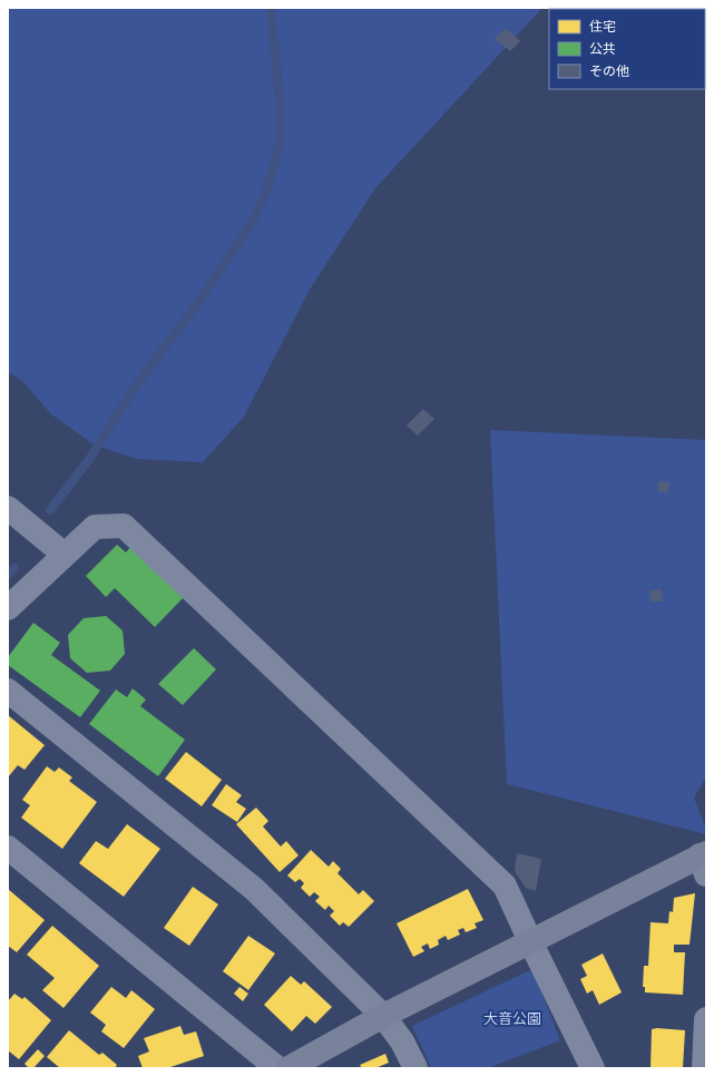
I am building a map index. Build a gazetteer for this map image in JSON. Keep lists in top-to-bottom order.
{
  "parks": ["大音公園"],
  "legend": ["住宅", "公共", "その他"]
}
